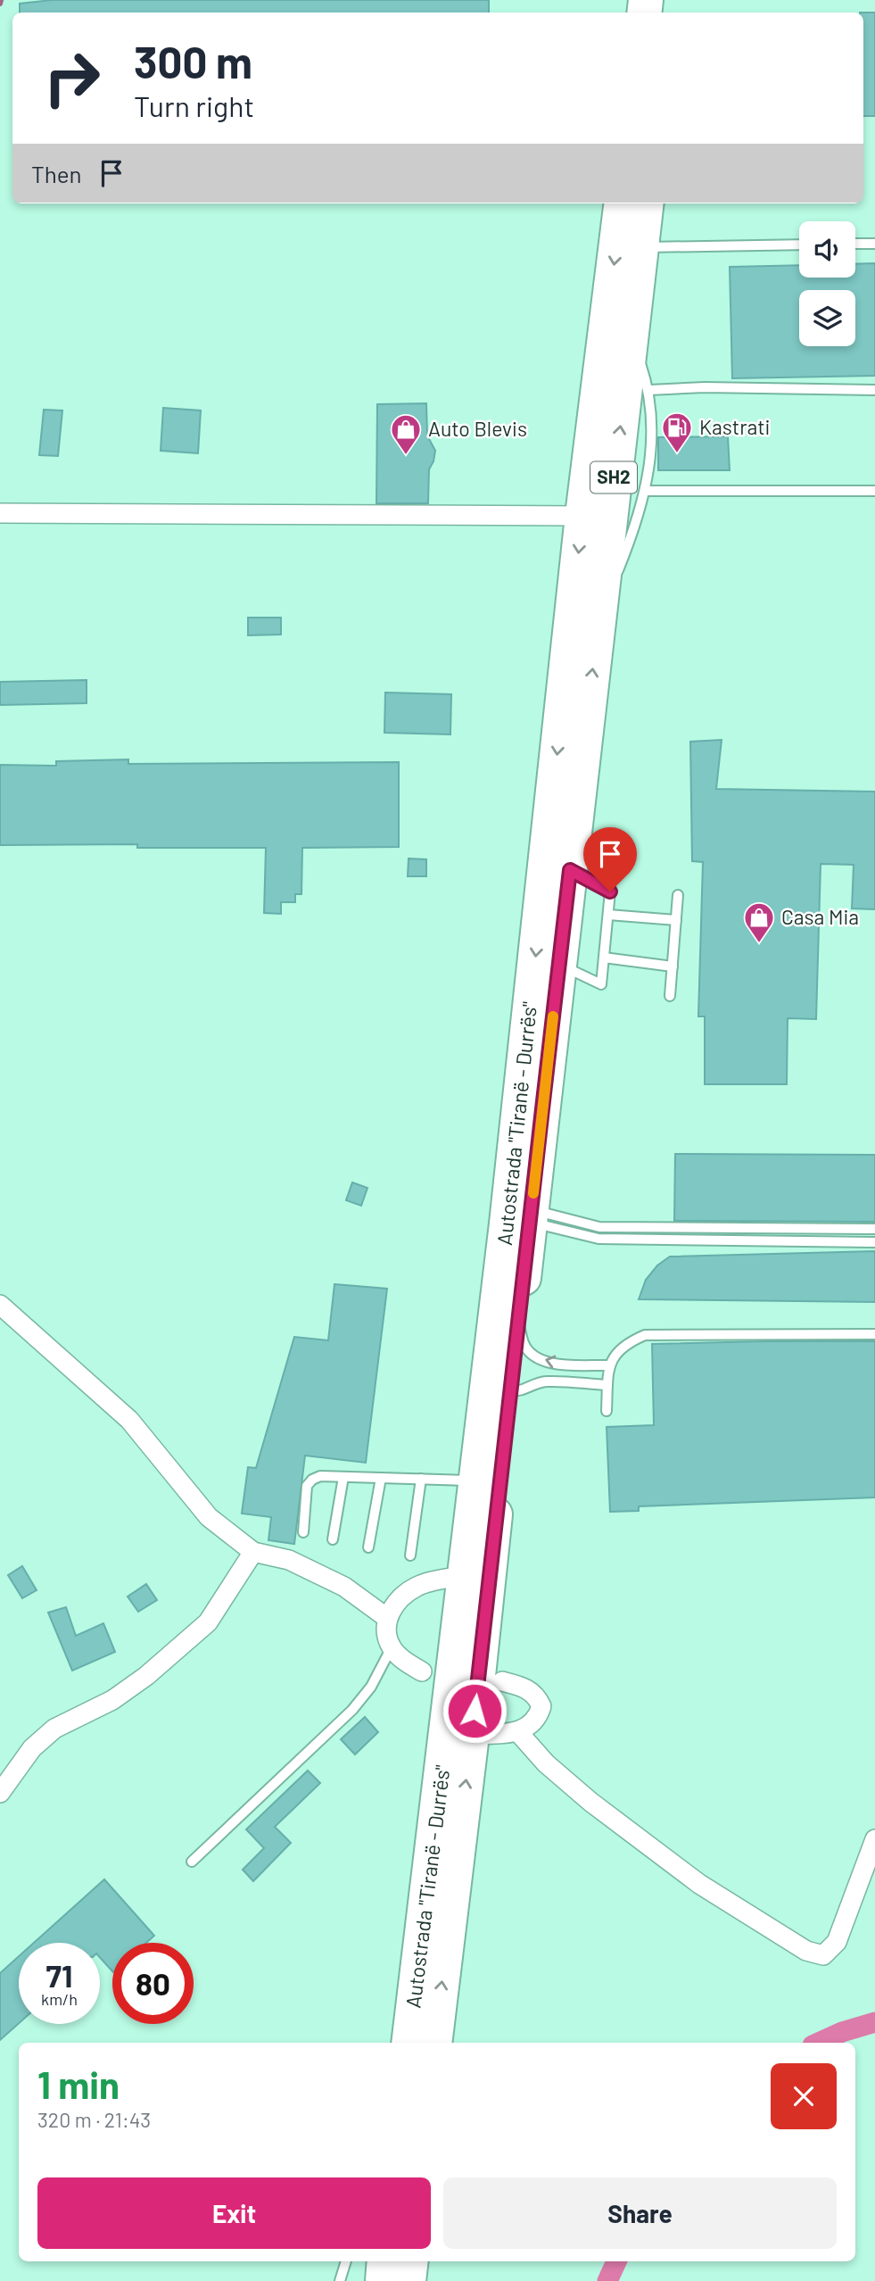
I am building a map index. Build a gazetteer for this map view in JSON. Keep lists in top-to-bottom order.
{
  "streets": {
    "highway": ["SH2", "Autostrada \"Tiranë - Durrës\""]
  },
  "places": {
    "fuel station": ["Kastrati"],
    "shop": ["Auto Blevis", "Casa Mia"]
  },
  "page": {
    "turn": ["300 m", "Turn right"],
    "then": "Then",
    "speed": "71 km/h",
    "limit": "80",
    "heading": ["1 min", "320 m · 21:43"],
    "buttons": ["Exit", "Share"]
  }
}
